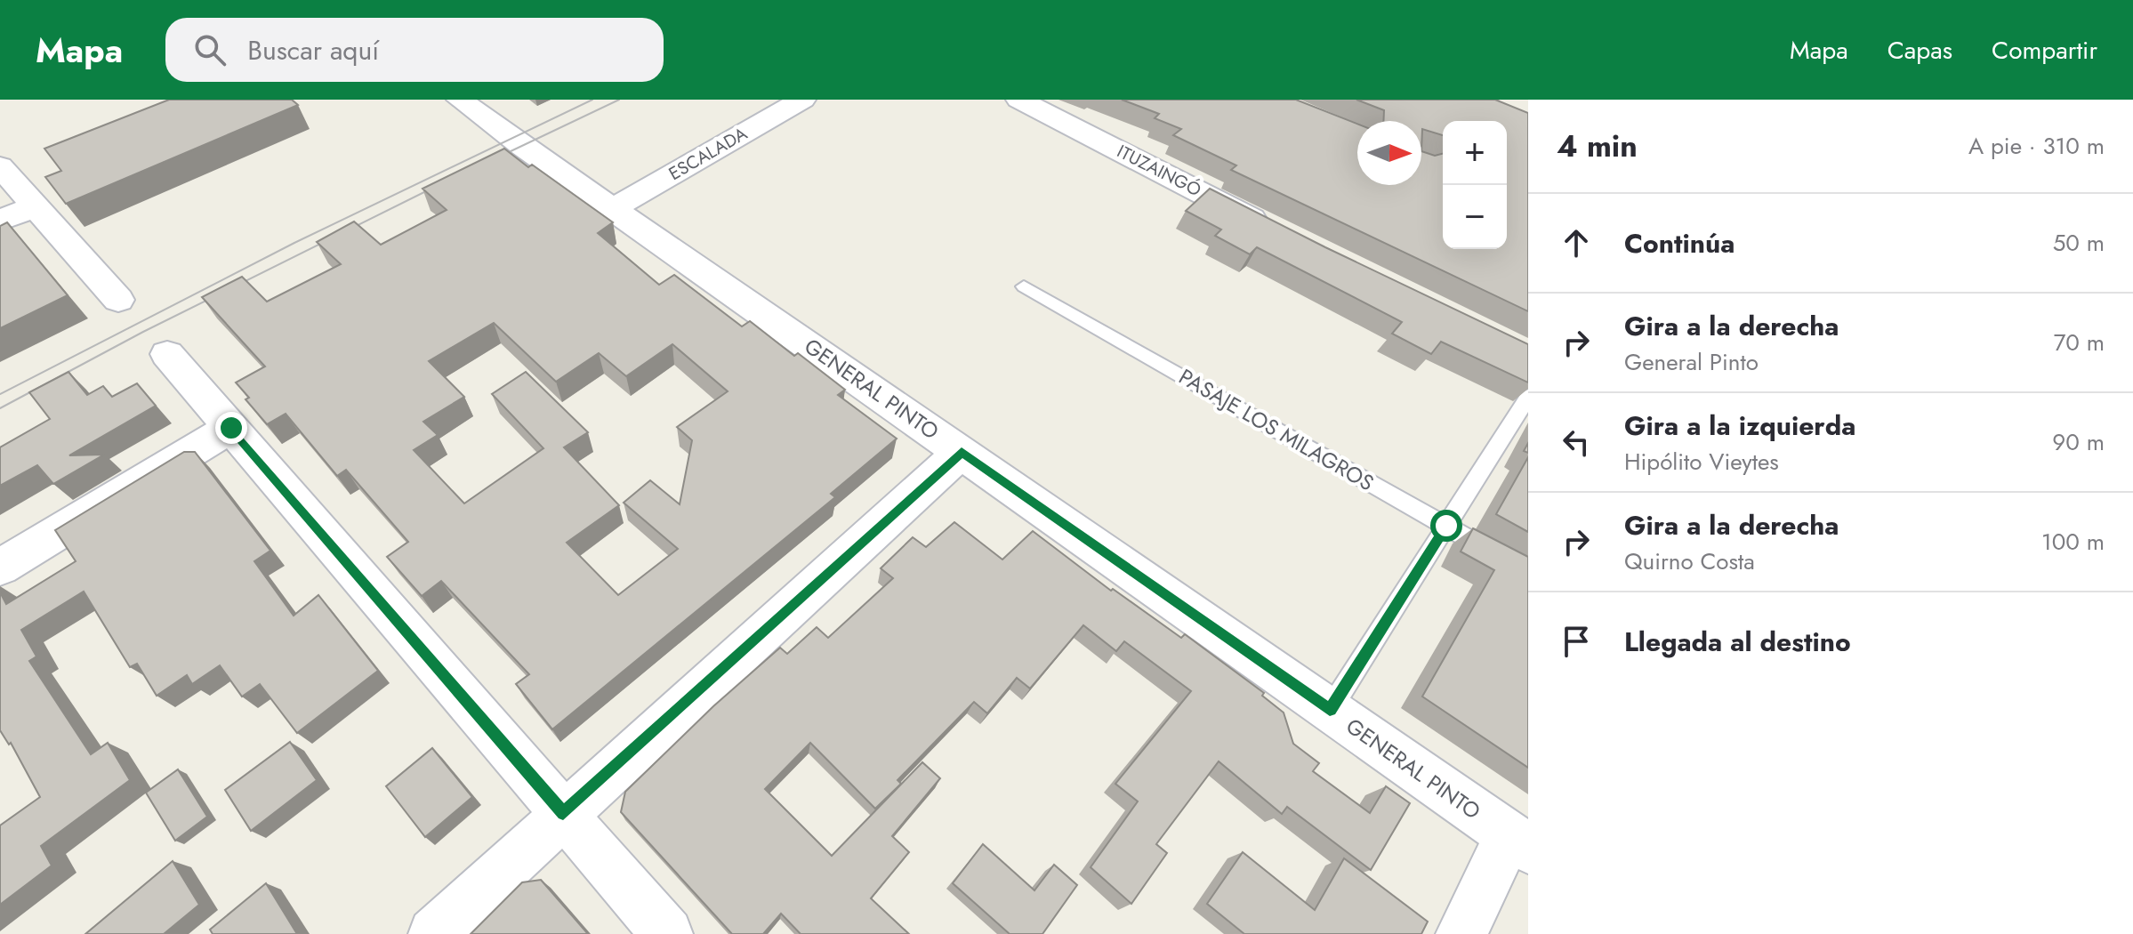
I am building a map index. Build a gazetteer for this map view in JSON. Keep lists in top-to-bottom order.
{
  "streets": {
    "street": ["ESCALADA", "ITUZAINGÓ", "GENERAL PINTO"],
    "lane": ["PASAJE LOS MILAGROS"]
  },
  "crossings": [
    ["ESCALADA", "GENERAL PINTO"]
  ],
  "north": "right",
  "page": {
    "header": "Mapa",
    "search": "Buscar aquí",
    "nav": ["Mapa", "Capas", "Compartir"],
    "heading": ["4 min", "A pie · 310 m"],
    "map_buttons": ["+", "−"],
    "list": [
      ["Continúa", "50 m"],
      ["Gira a la derecha", "General Pinto", "70 m"],
      ["Gira a la izquierda", "Hipólito Vieytes", "90 m"],
      ["Gira a la derecha", "Quirno Costa", "100 m"],
      "Llegada al destino"
    ]
  }
}
